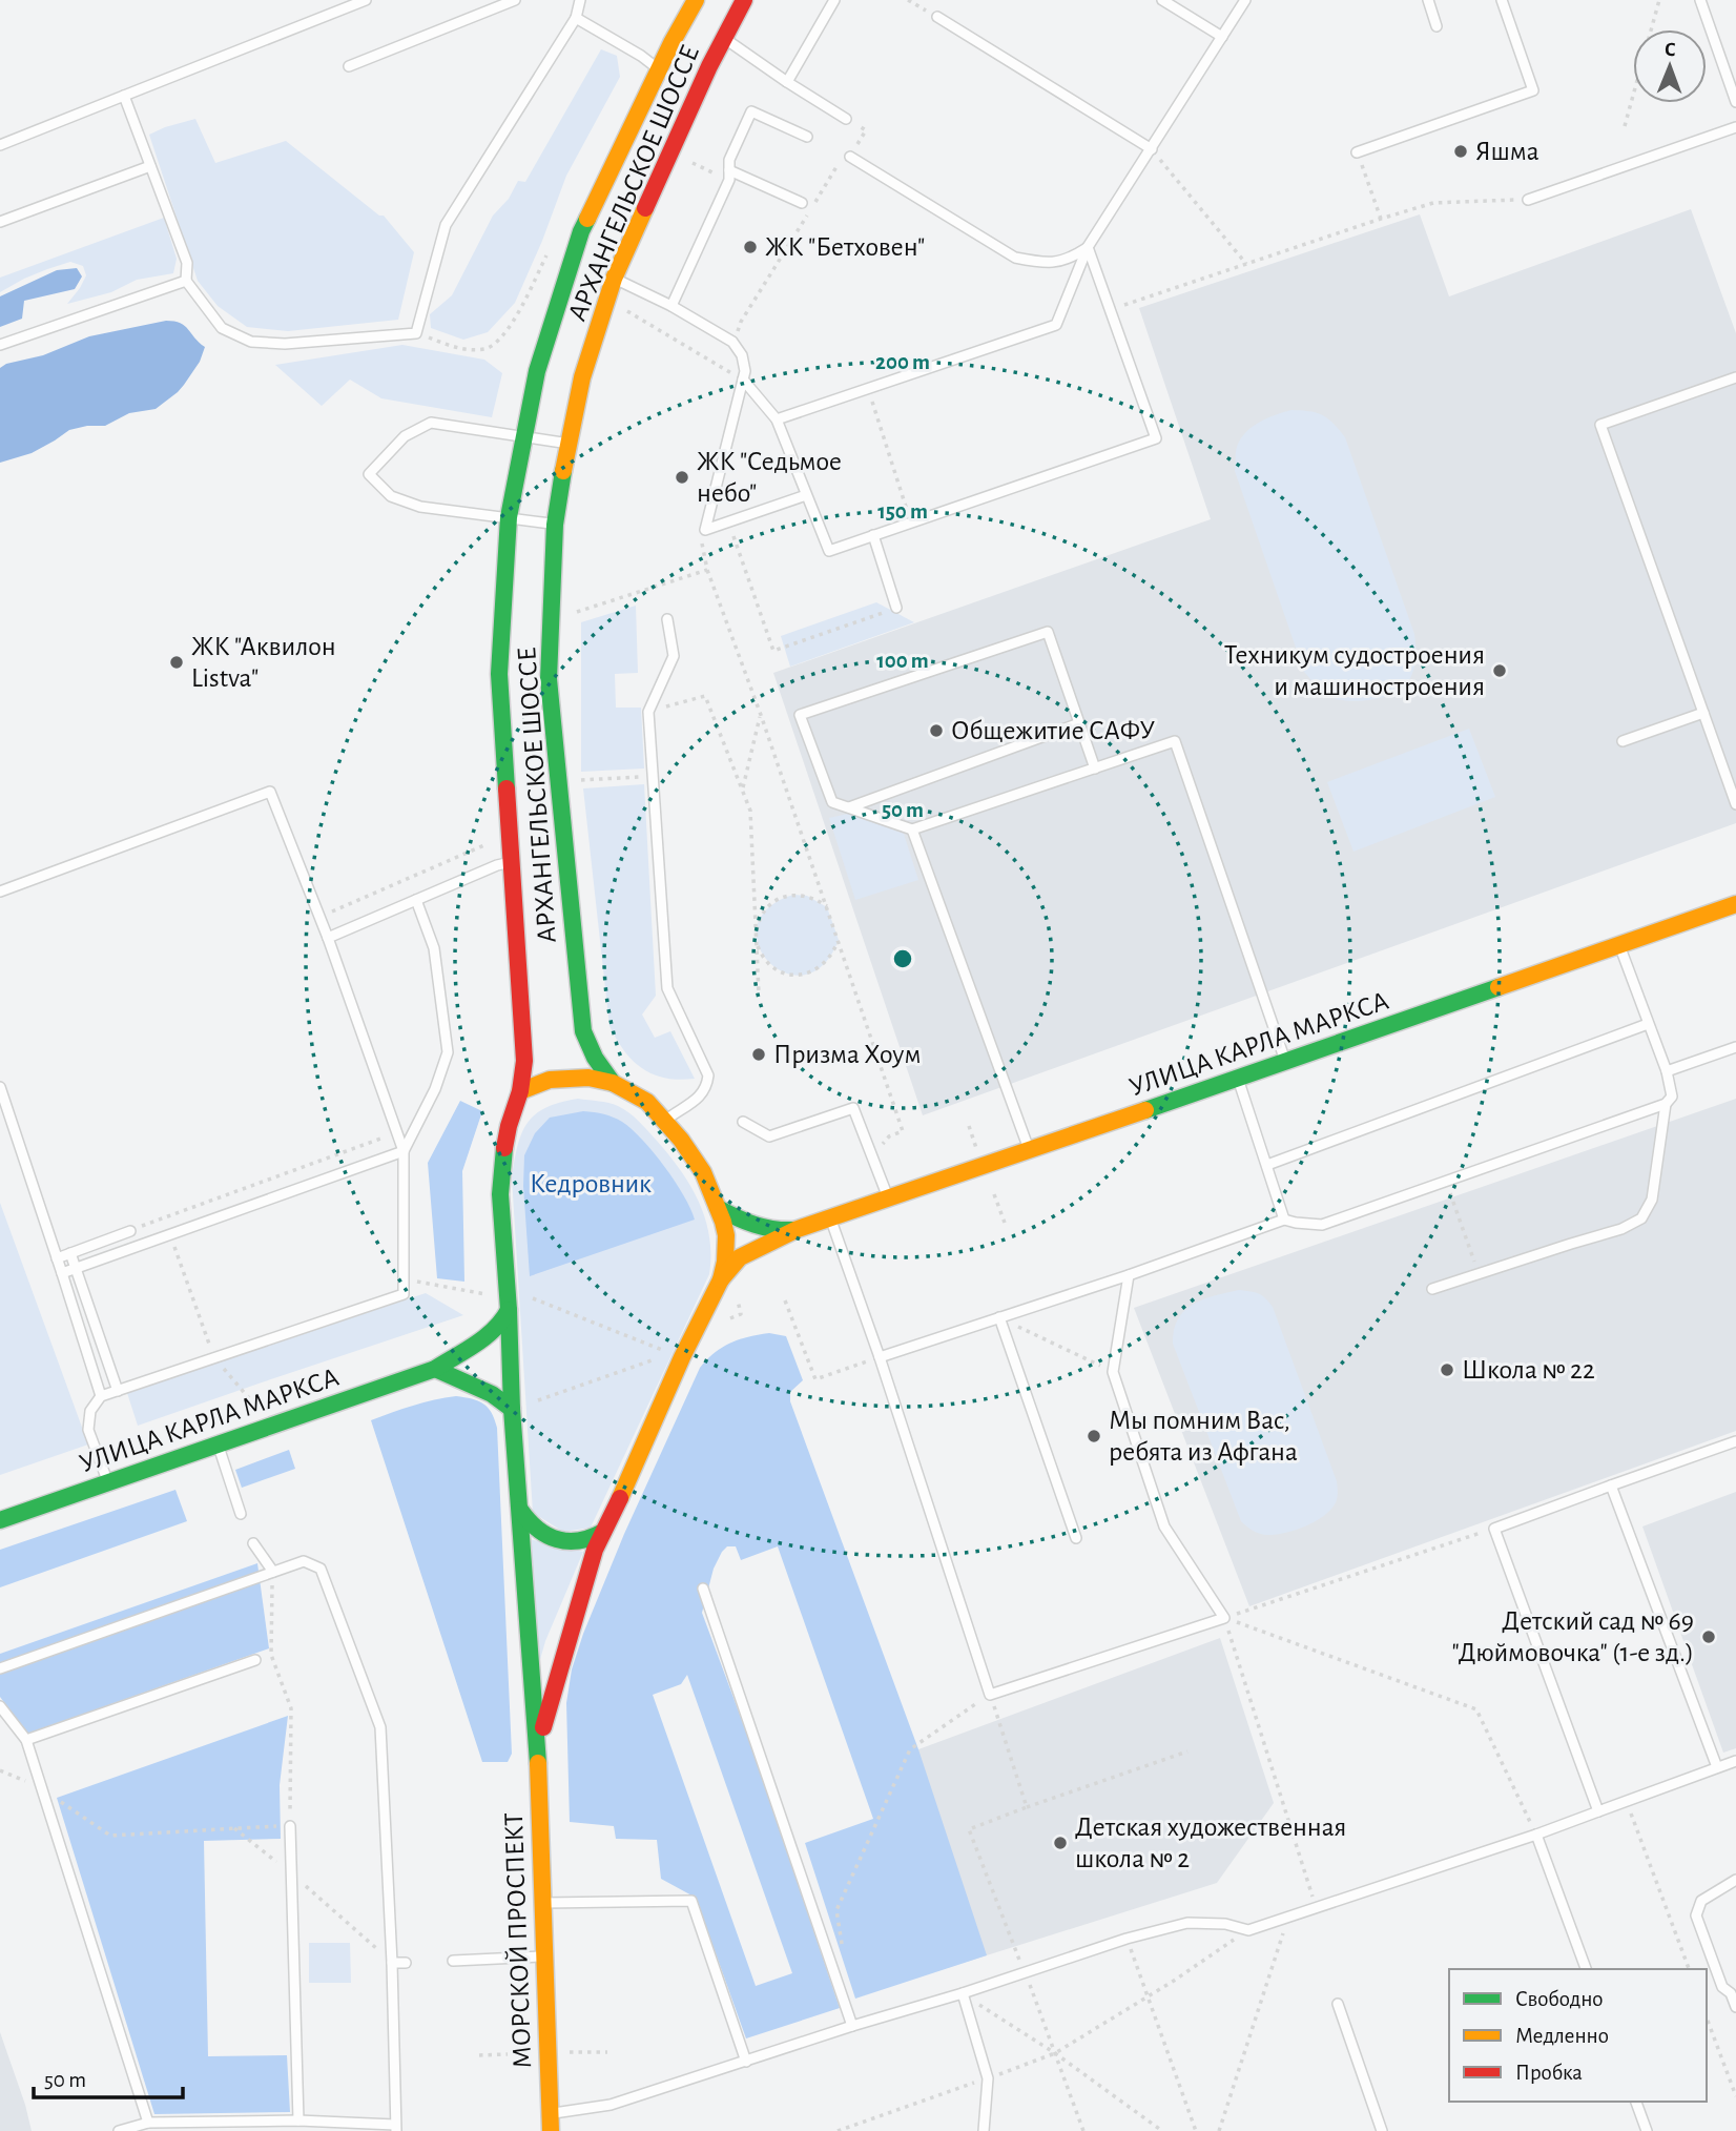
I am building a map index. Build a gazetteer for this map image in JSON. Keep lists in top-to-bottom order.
{
  "streets": {
    "main road": ["АРХАНГЕЛЬСКОЕ ШОССЕ", "УЛИЦА КАРЛА МАРКСА", "МОРСКОЙ ПРОСПЕКТ"]
  },
  "crossings": [
    ["АРХАНГЕЛЬСКОЕ ШОССЕ", "УЛИЦА КАРЛА МАРКСА"],
    ["АРХАНГЕЛЬСКОЕ ШОССЕ", "МОРСКОЙ ПРОСПЕКТ"]
  ],
  "parks": ["Кедровник"],
  "places": [
    "Яшма",
    "ЖК \"Бетховен\"",
    "ЖК \"Седьмое небо\"",
    "ЖК \"Аквилон Listva\"",
    "Техникум судостроения и машиностроения",
    "Общежитие САФУ",
    "Призма Хоум",
    "Школа № 22",
    "Мы помним Вас, ребята из Афгана",
    "Детский сад № 69 \"Дюймовочка\" (1-е зд.)",
    "Детская художественная школа № 2"
  ],
  "legend": ["Свободно", "Медленно", "Пробка"],
  "scale_bar": "50 m",
  "north": "top",
  "rings": [
    "200 m",
    "150 m",
    "100 m",
    "50 m"
  ]
}
